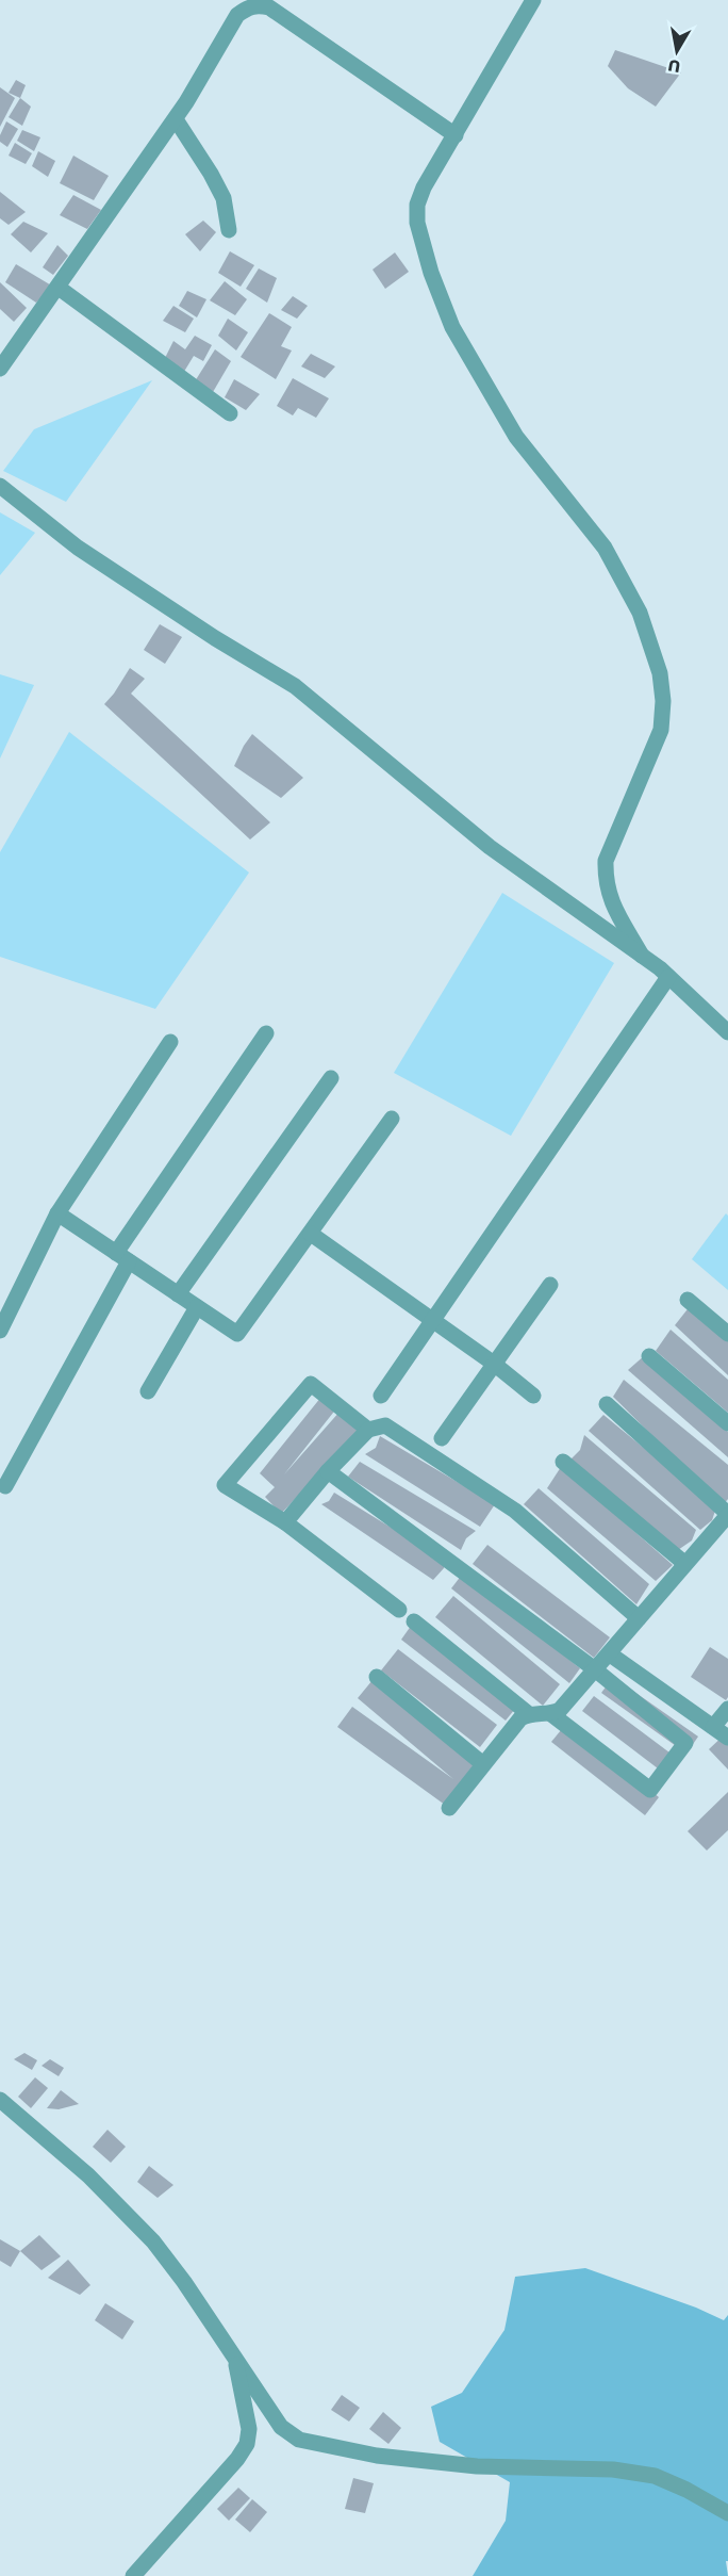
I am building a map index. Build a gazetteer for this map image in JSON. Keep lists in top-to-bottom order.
{
  "north": "bottom"
}
